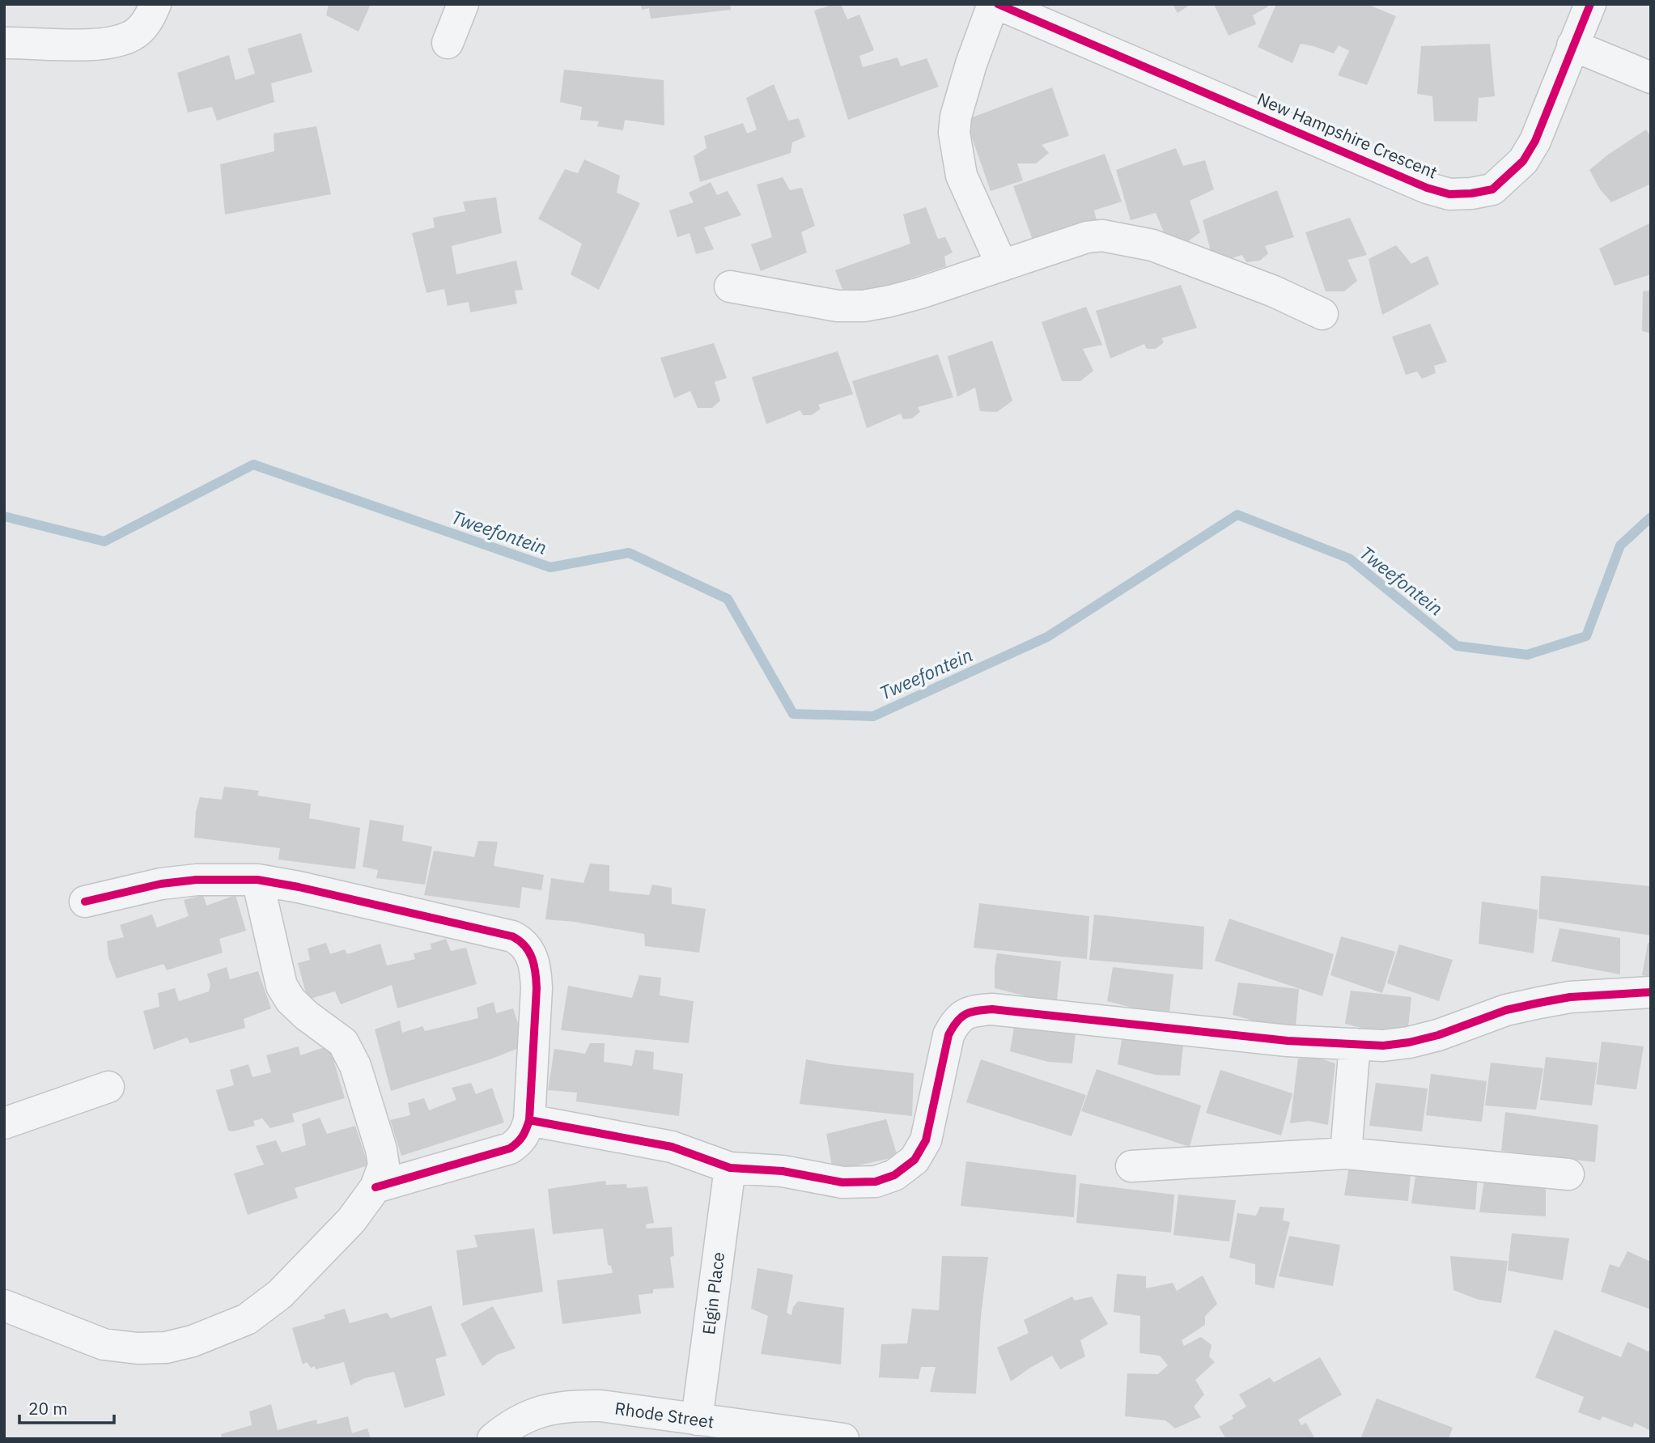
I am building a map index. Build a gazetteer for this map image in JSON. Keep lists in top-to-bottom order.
{
  "streets": {
    "street": ["New Hampshire Crescent", "Elgin Place", "Rhode Street"]
  },
  "crossings": [
    ["Elgin Place", "Rhode Street"]
  ],
  "water": ["Tweefontein"],
  "scale_bar": "20 m"
}
